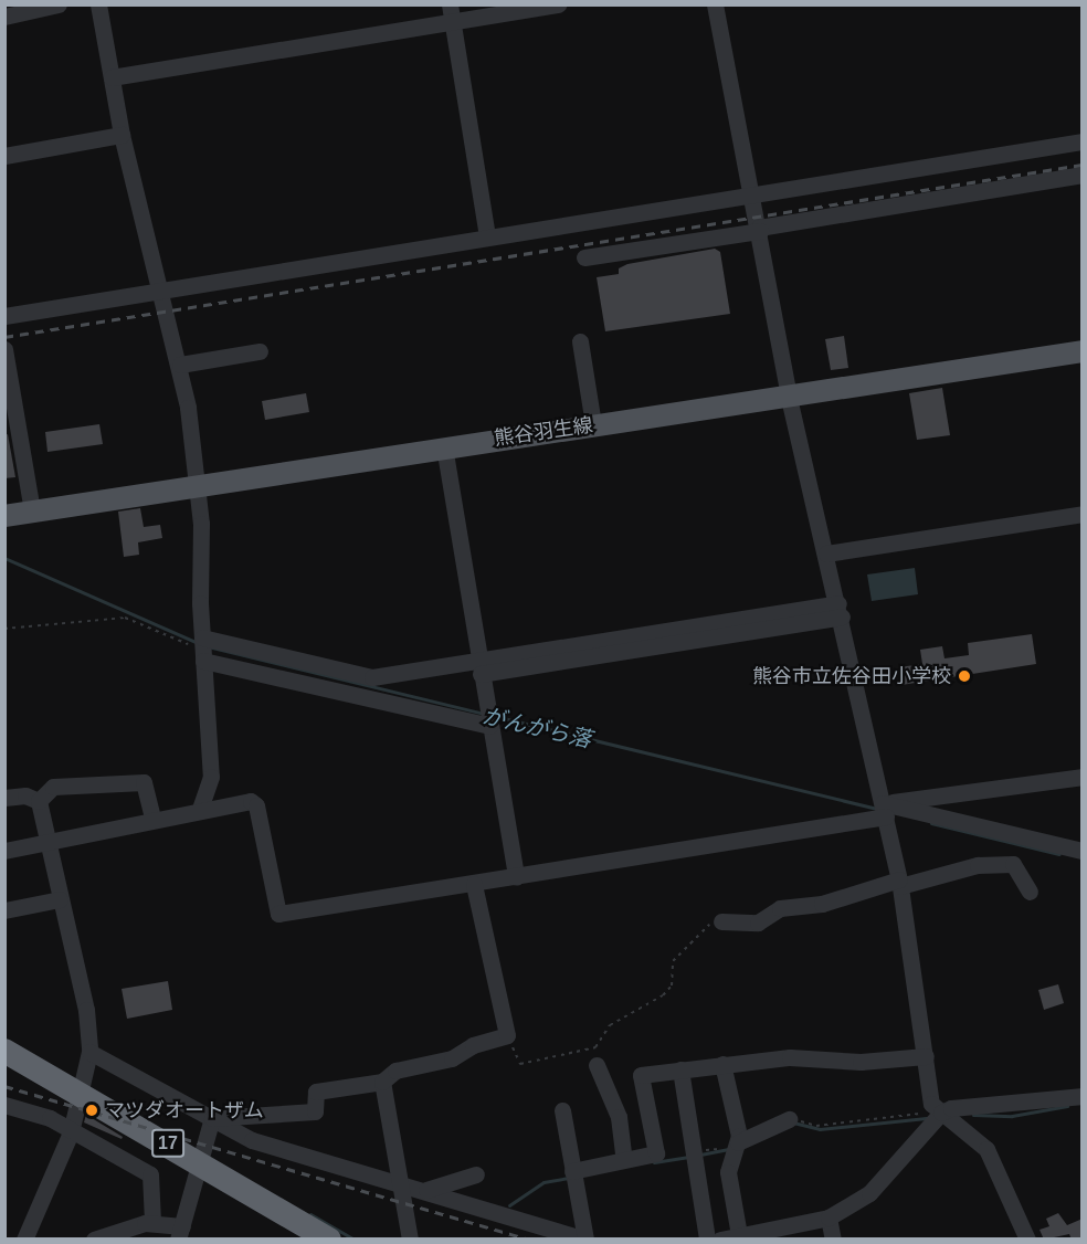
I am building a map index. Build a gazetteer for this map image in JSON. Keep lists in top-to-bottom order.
{
  "streets": {
    "highway": ["17"],
    "main road": ["熊谷羽生線"]
  },
  "water": ["がんがら落"],
  "places": ["熊谷市立佐谷田小学校", "マツダオートザム"]
}
